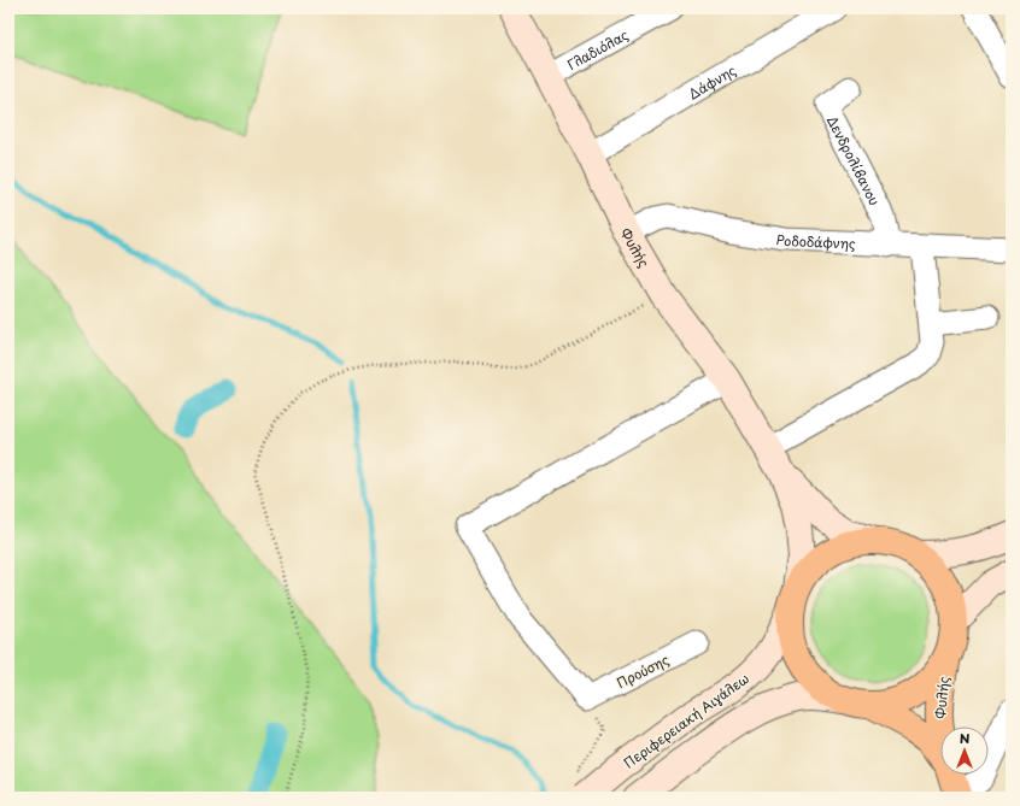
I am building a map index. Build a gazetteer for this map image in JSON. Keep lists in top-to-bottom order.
{
  "streets": {
    "main road": ["Φυλής", "Περιφερειακή Αιγάλεω"],
    "street": [
      "Γλαδιόλας",
      "Δάφνης",
      "Δενδρολίβανου",
      "Ροδοδάφνης",
      "Προύσης"
    ]
  },
  "crossings": [
    ["Γλαδιόλας", "Φυλής"],
    ["Δάφνης", "Φυλής"],
    ["Δενδρολίβανου", "Ροδοδάφνης"],
    ["Ροδοδάφνης", "Φυλής"],
    ["Φυλής", "Περιφερειακή Αιγάλεω"]
  ],
  "north": "top"
}
